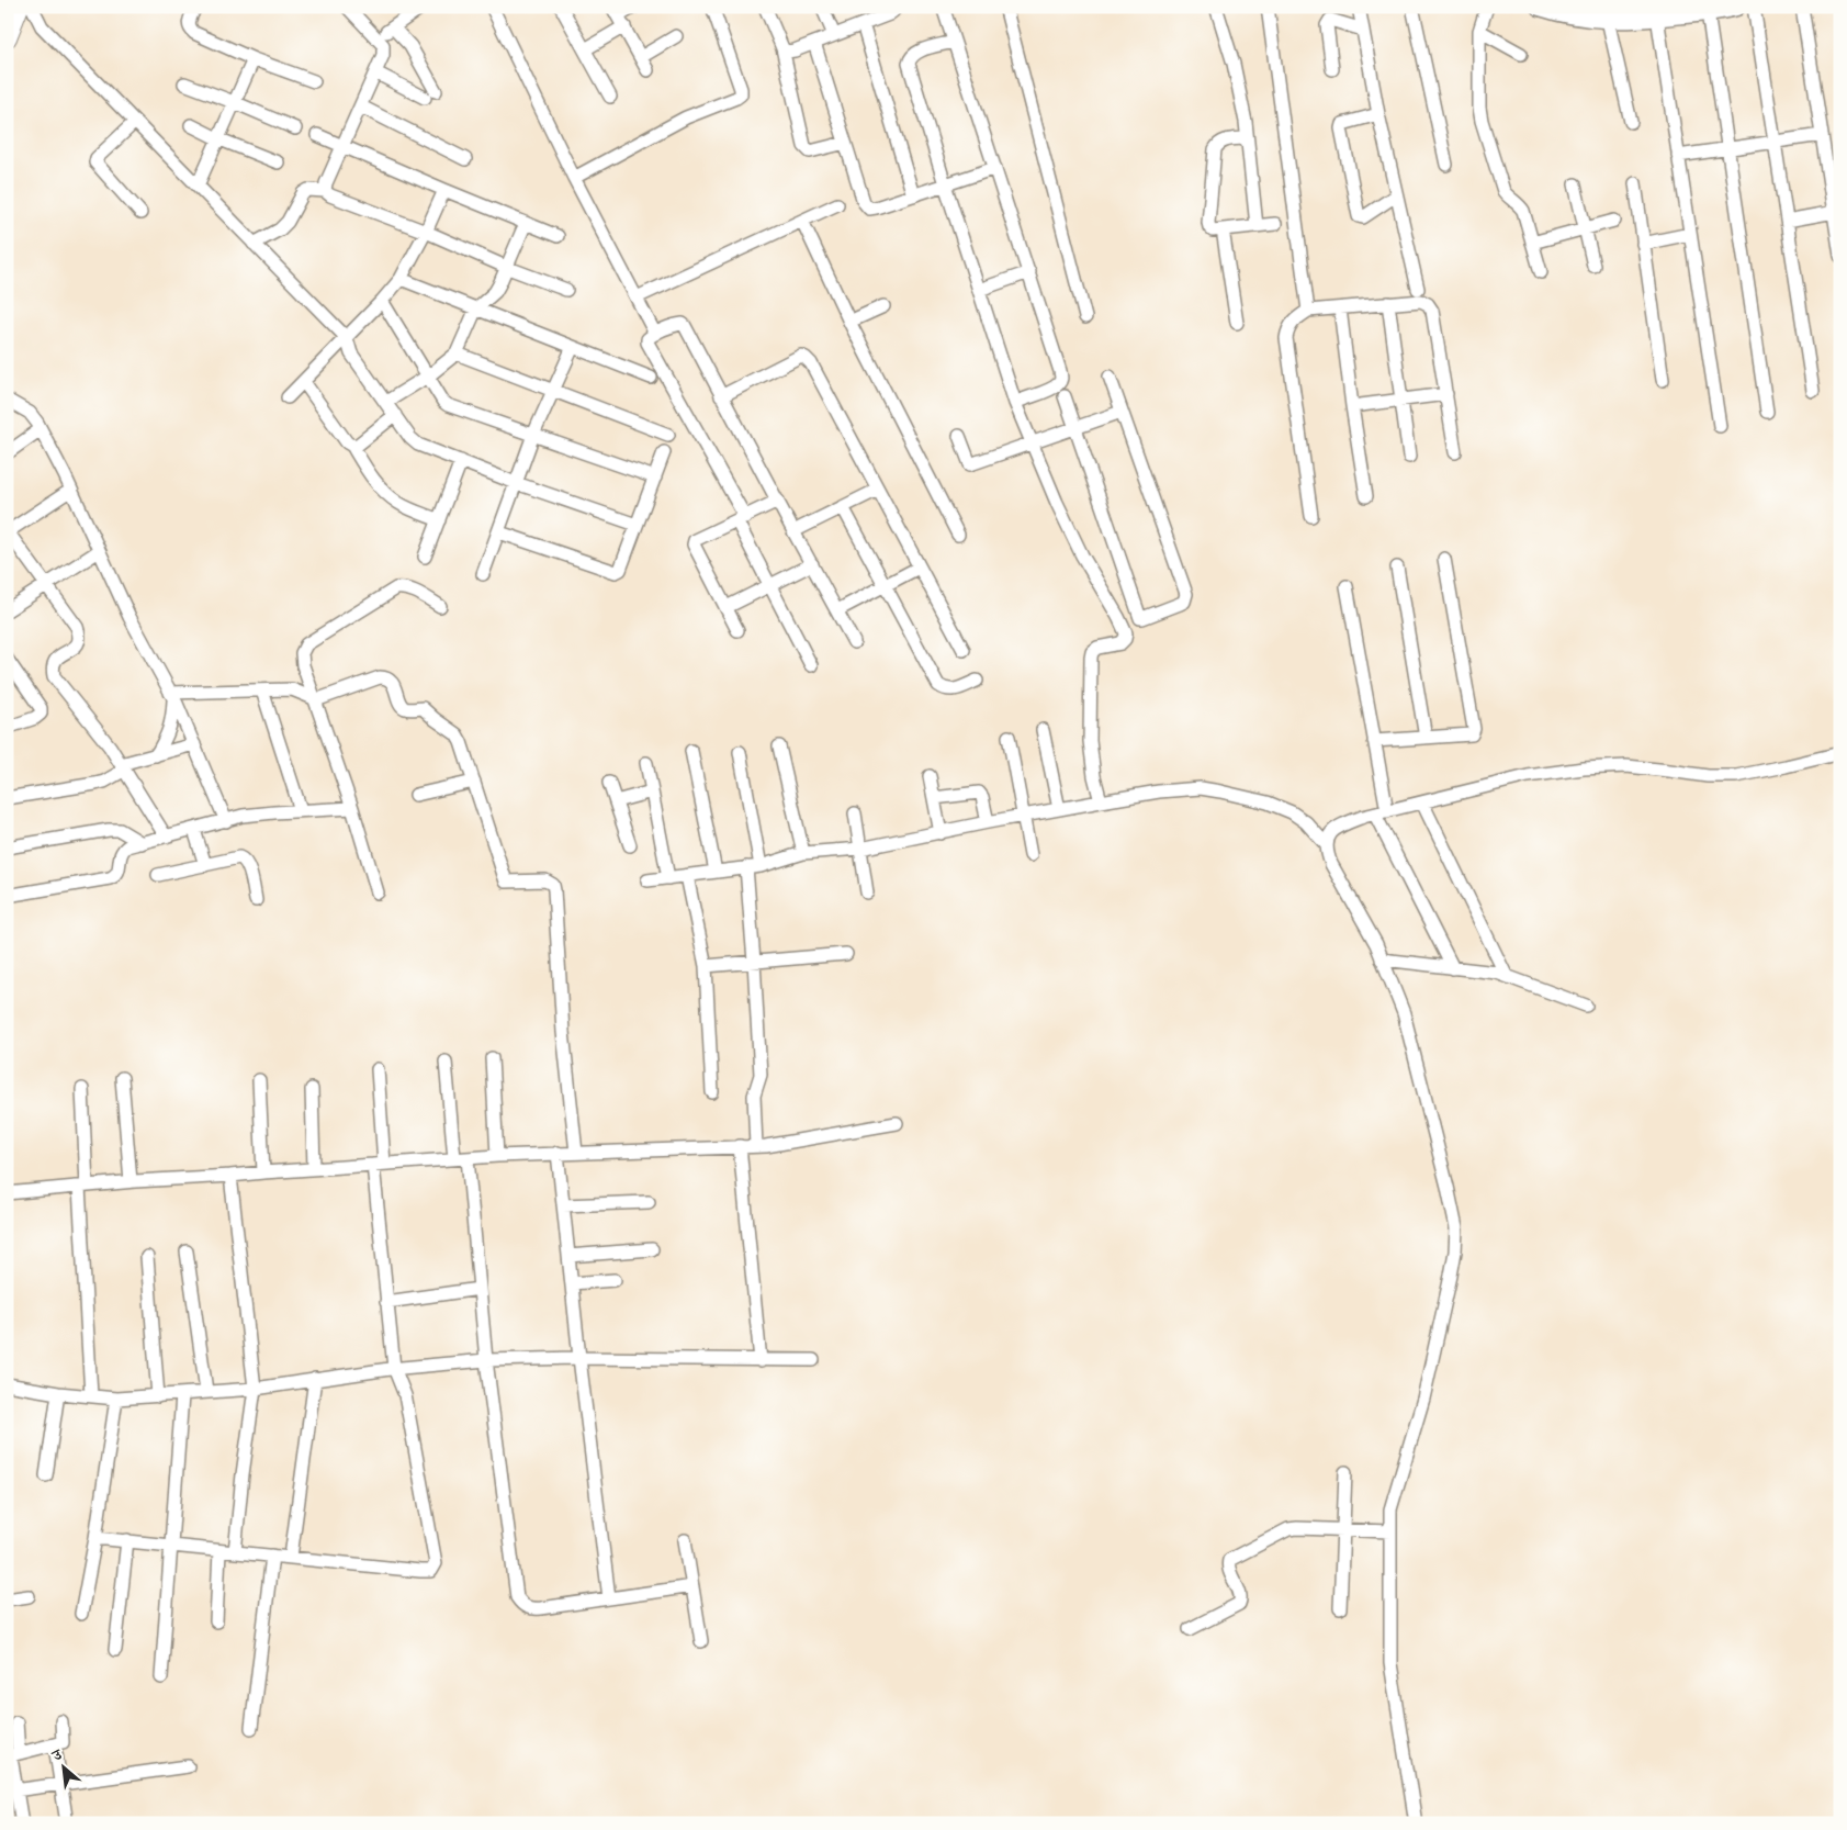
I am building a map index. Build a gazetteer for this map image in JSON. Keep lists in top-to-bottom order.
{
  "north": "top left"
}
